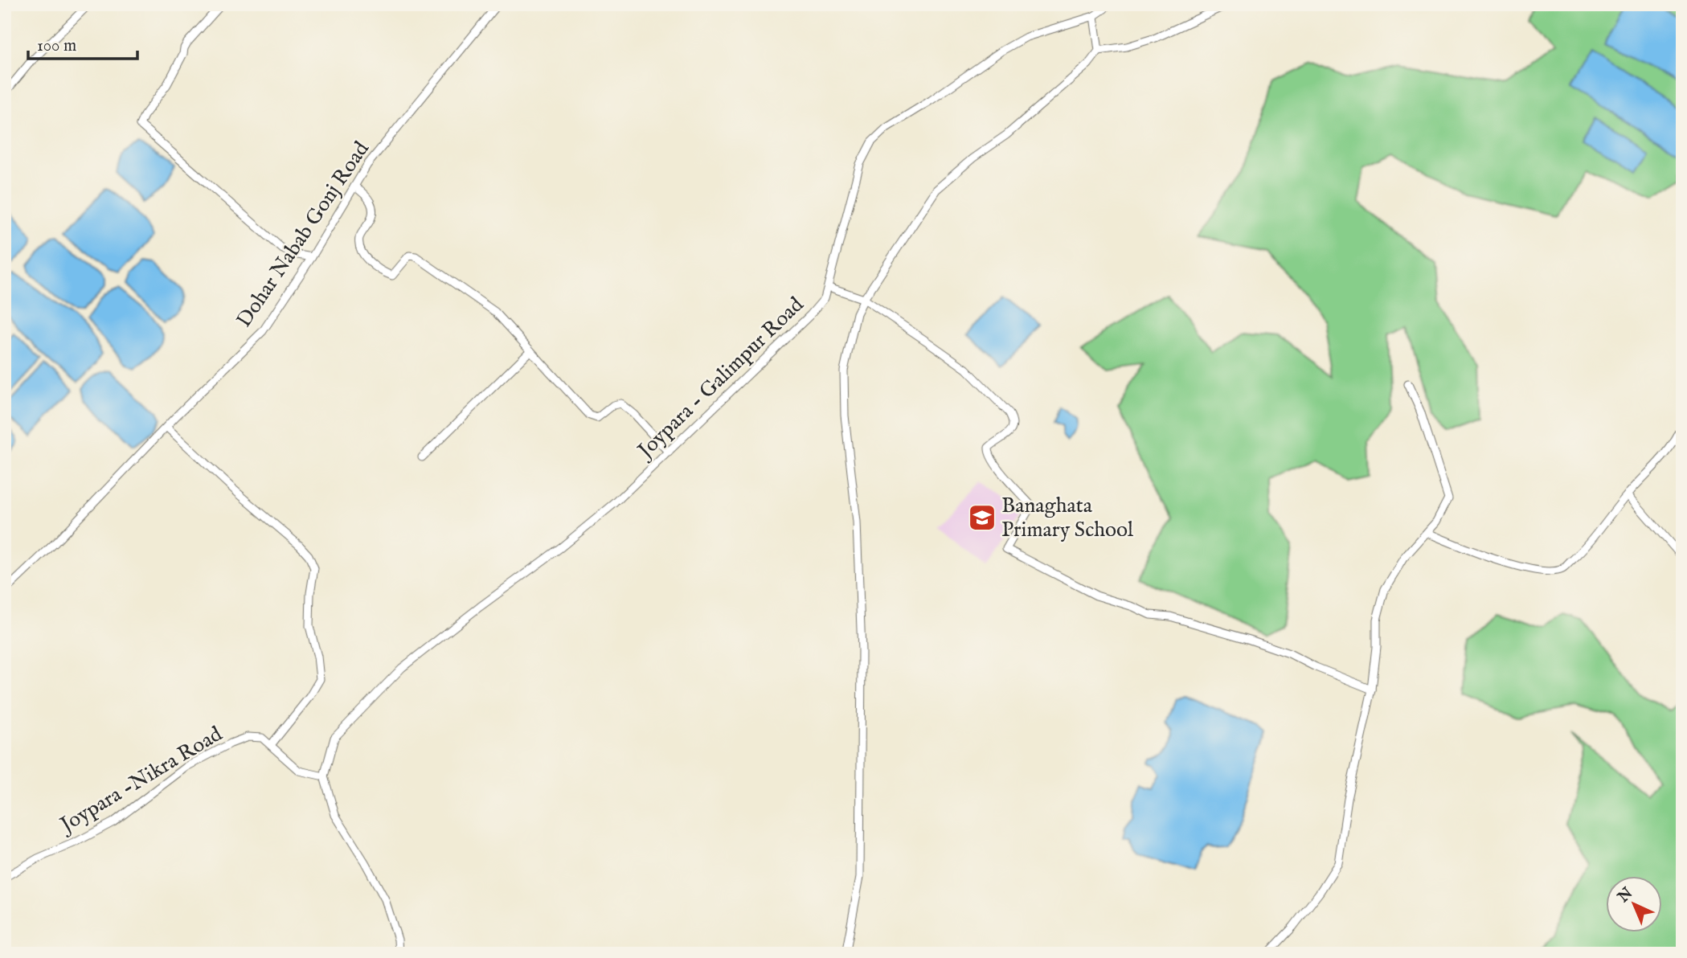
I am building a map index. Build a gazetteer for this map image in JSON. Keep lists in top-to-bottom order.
{
  "streets": {
    "street": ["Dohar Nabab Gonj Road", "Joypara - Galimpur Road", "Joypara -Nikra Road"]
  },
  "crossings": [
    ["Joypara - Galimpur Road", "Joypara -Nikra Road"]
  ],
  "places": {
    "school or university": ["Banaghata Primary School"]
  },
  "scale_bar": "100 m",
  "north": "top left"
}
